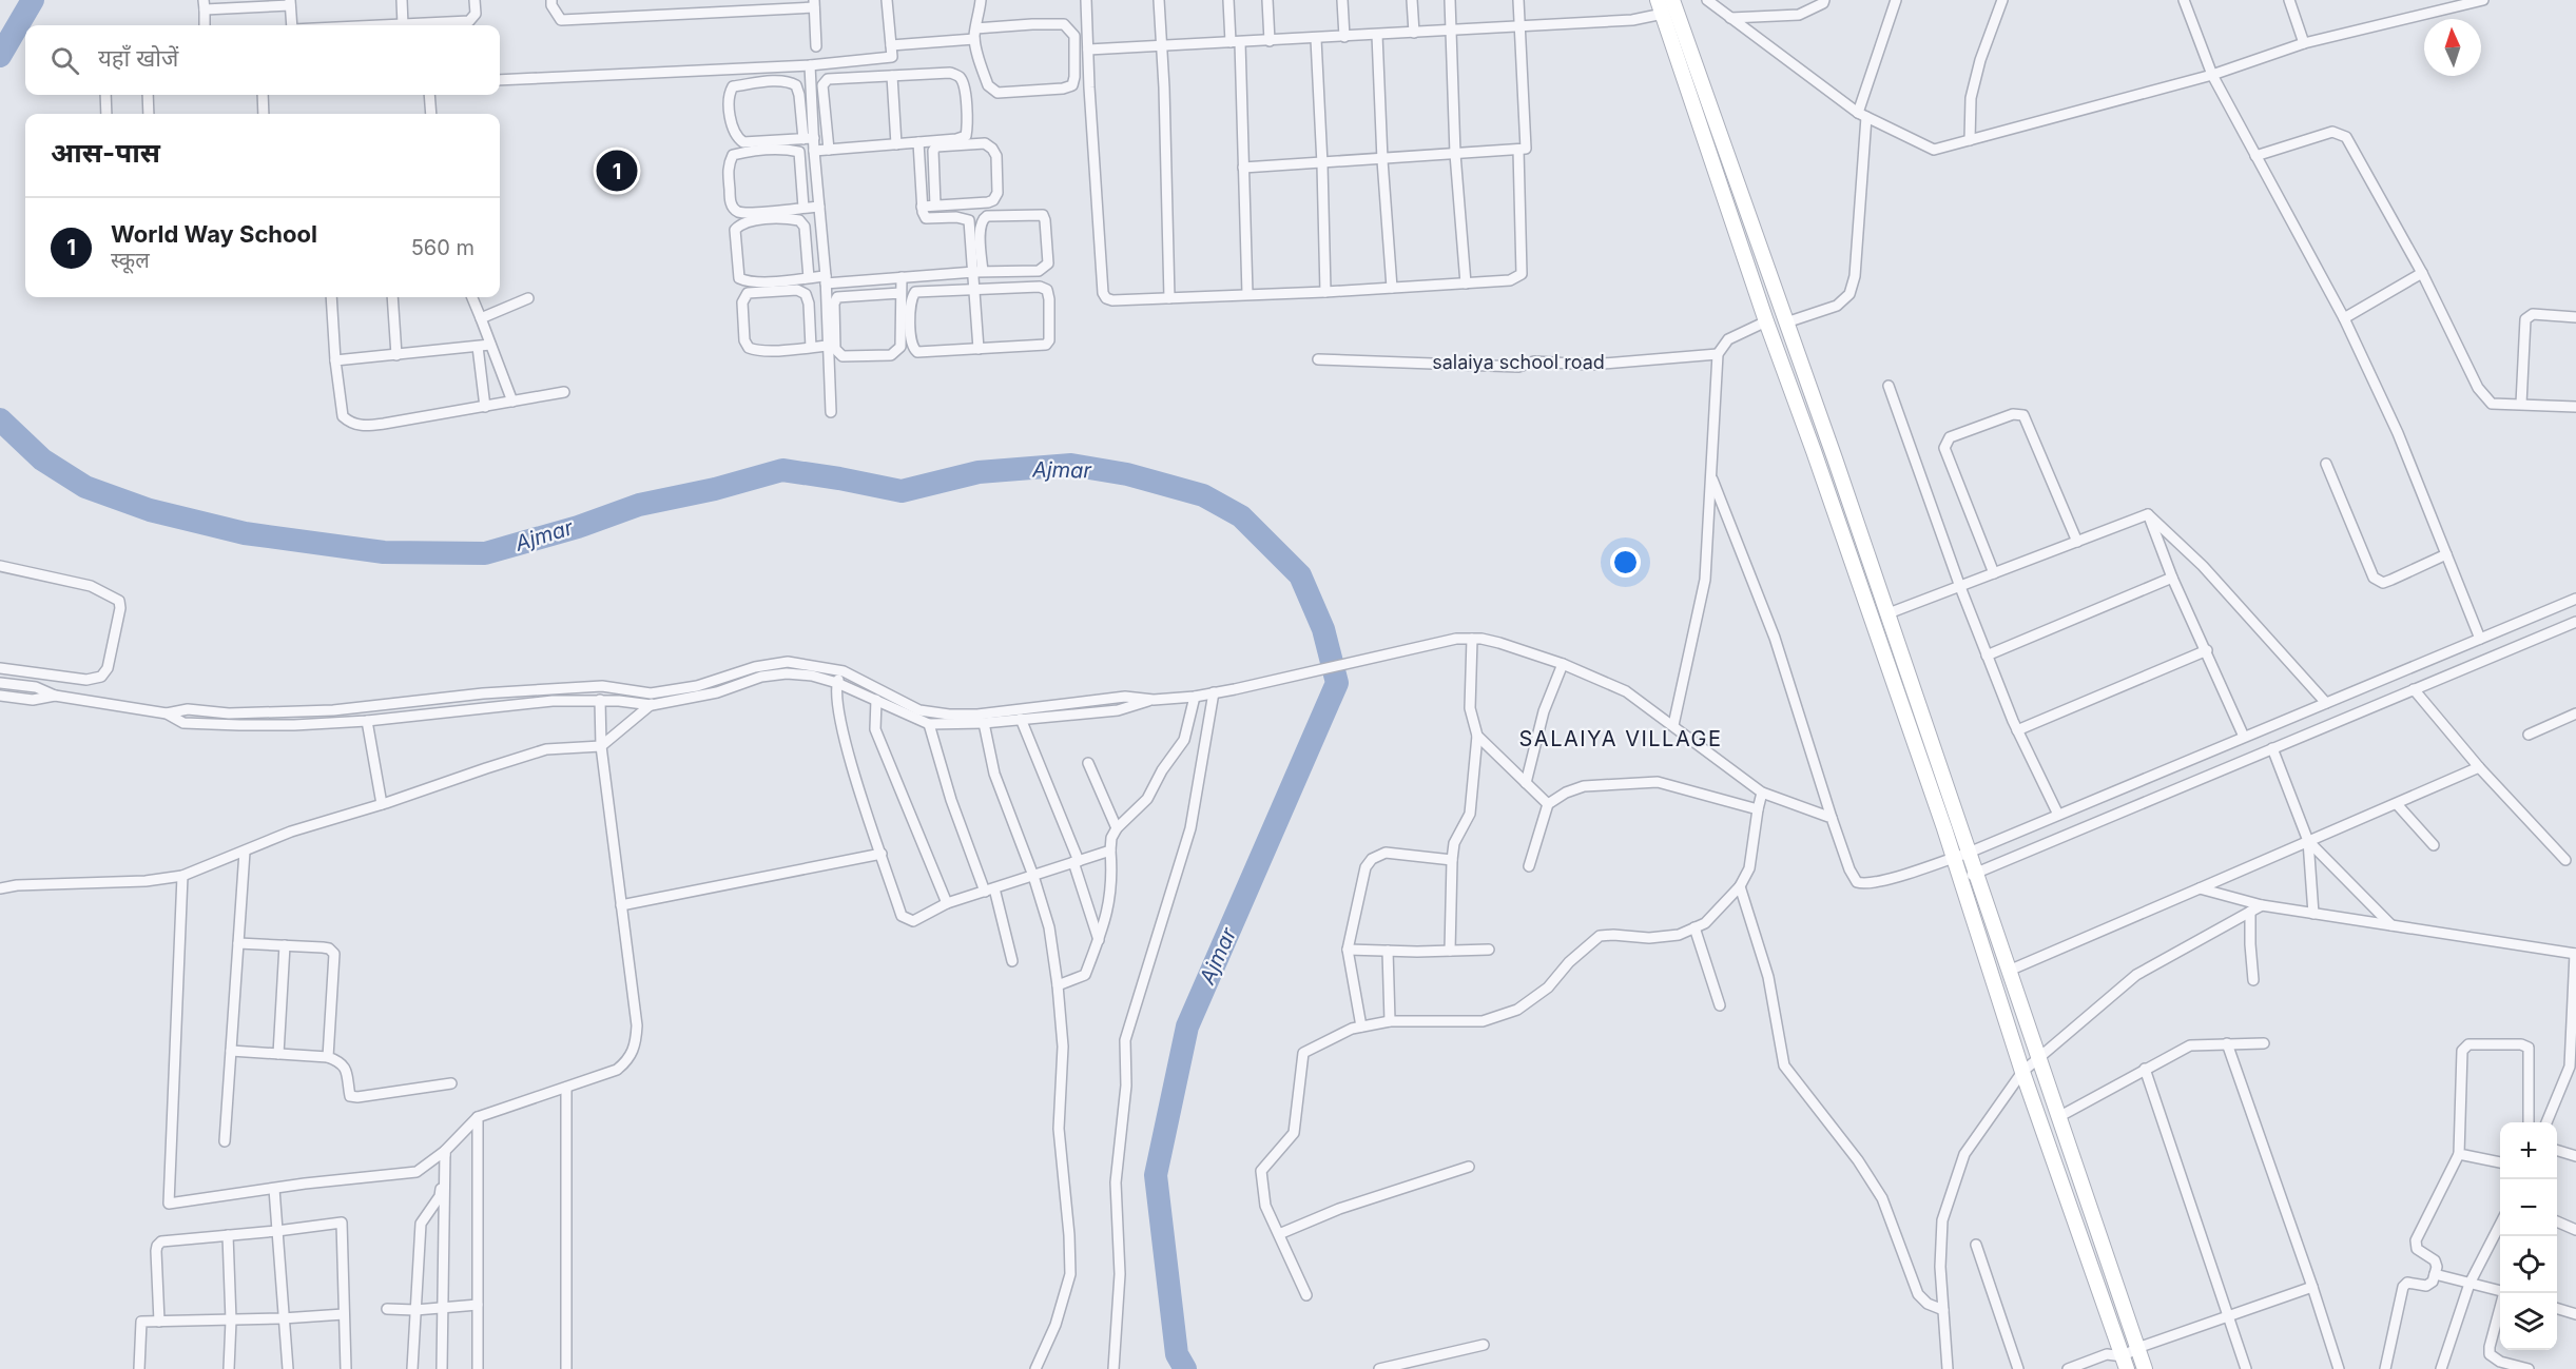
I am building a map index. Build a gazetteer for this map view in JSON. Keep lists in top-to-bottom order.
{
  "streets": {
    "street": ["salaiya school road"]
  },
  "districts": ["SALAIYA VILLAGE"],
  "water": ["Ajmar"],
  "north": "top",
  "page": {
    "search": "यहाँ खोजें",
    "heading": "आस-पास",
    "pins": "1",
    "list": [
      {
        "mark": "1",
        "name": "World Way School",
        "note": "स्कूल",
        "value": "560 m"
      }
    ],
    "map_buttons": ["+", "−"]
  }
}
